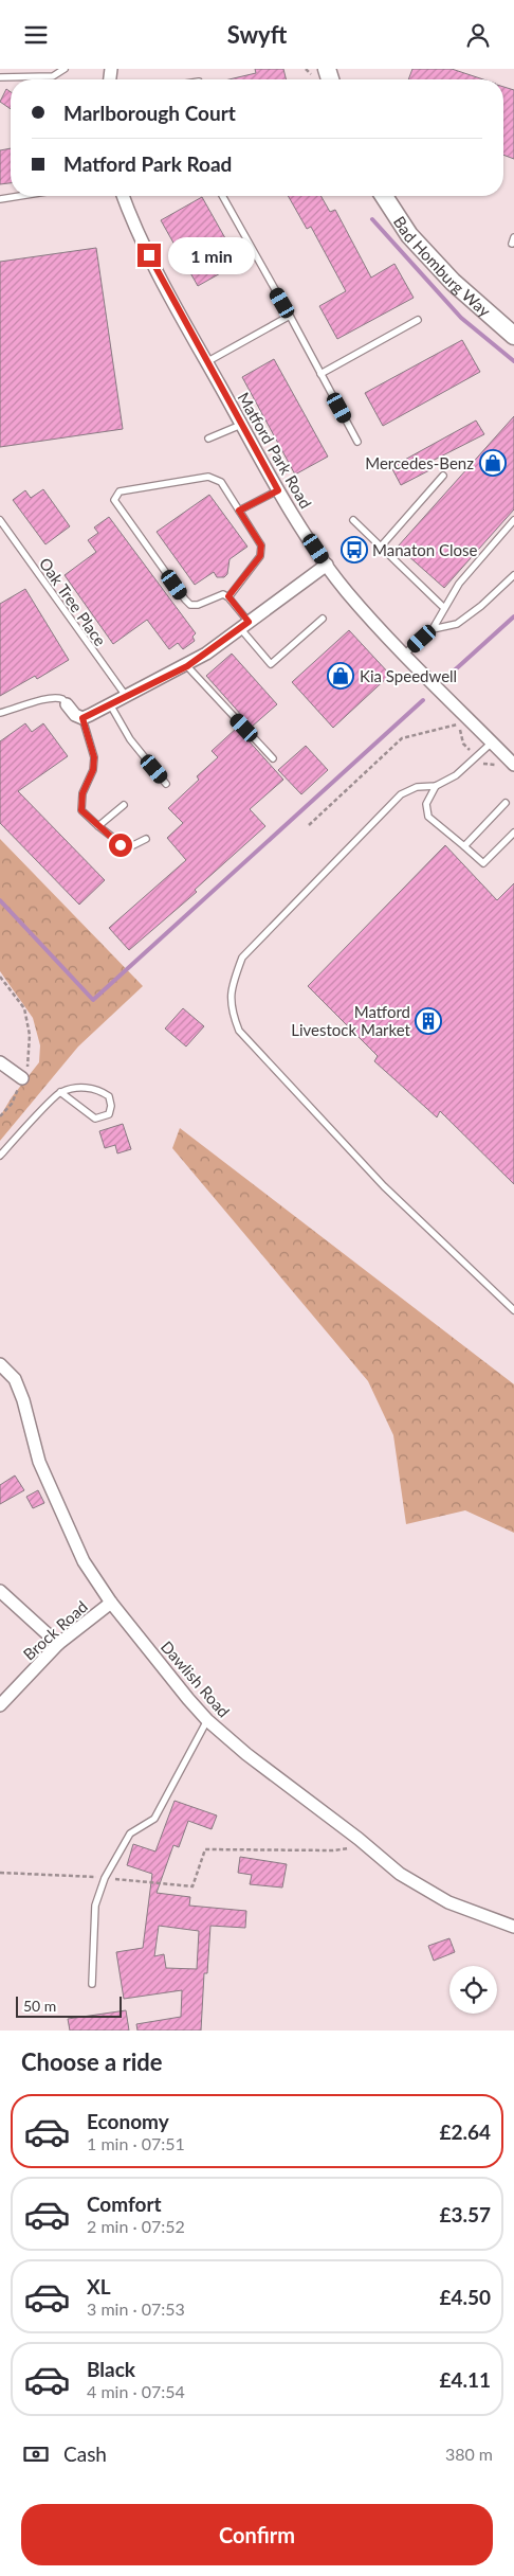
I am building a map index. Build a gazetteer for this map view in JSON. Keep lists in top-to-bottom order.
{
  "streets": {
    "main road": ["Bad Homburg Way"],
    "street": ["Matford Park Road", "Brock Road", "Dawlish Road"],
    "lane": ["Oak Tree Place"]
  },
  "crossings": [
    ["Brock Road", "Dawlish Road"]
  ],
  "places": {
    "shop": ["Mercedes-Benz", "Kia Speedwell"],
    "bus stop": ["Manaton Close"],
    "building": ["Matford Livestock Market"]
  },
  "scale_bar": "50 m",
  "page": {
    "header": "Swyft",
    "banner": ["Marlborough Court", "Matford Park Road"],
    "bubble": "1 min",
    "scale": "50 m",
    "heading": "Choose a ride",
    "list": [
      {
        "name": "Economy",
        "note": "1 min · 07:51",
        "value": "£2.64"
      },
      {
        "name": "Comfort",
        "note": "2 min · 07:52",
        "value": "£3.57"
      },
      {
        "name": "XL",
        "note": "3 min · 07:53",
        "value": "£4.50"
      },
      {
        "name": "Black",
        "note": "4 min · 07:54",
        "value": "£4.11"
      }
    ],
    "pay": ["Cash", "380 m"],
    "buttons": "Confirm"
  }
}
